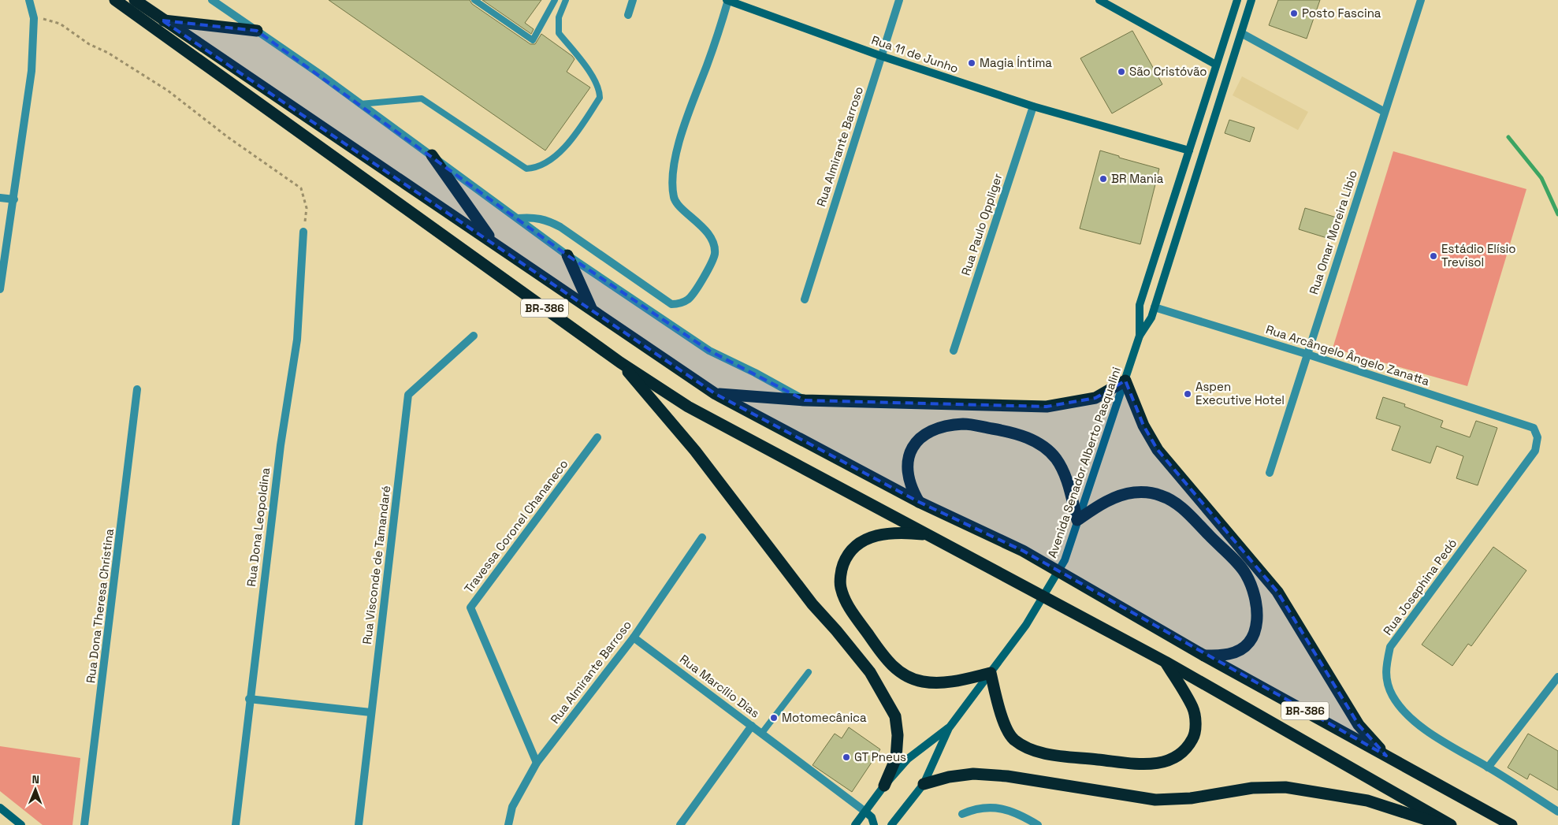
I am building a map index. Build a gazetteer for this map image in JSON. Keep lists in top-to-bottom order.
{
  "streets": {
    "highway": ["BR-386"],
    "main road": ["Rua 11 de Junho", "Avenida Senador Alberto Pasqualini"],
    "street": [
      "Rua Almirante Barroso",
      "Rua Paulo Oppliger",
      "Rua Omar Moreira Libio",
      "Rua Arcângelo Ângelo Zanatta",
      "Travessa Coronel Chananeco",
      "Rua Dona Leopoldina",
      "Rua Visconde de Tamandaré",
      "Rua Josephina Pedó",
      "Rua Dona Theresa Christina",
      "Rua Marcílio Dias"
    ]
  },
  "crossings": [
    ["Rua 11 de Junho", "Rua Almirante Barroso"],
    ["Rua 11 de Junho", "Rua Paulo Oppliger"],
    ["Rua 11 de Junho", "Avenida Senador Alberto Pasqualini"],
    ["Rua Almirante Barroso", "Travessa Coronel Chananeco"],
    ["Rua Almirante Barroso", "Rua Marcílio Dias"],
    ["Rua Omar Moreira Libio", "Rua Arcângelo Ângelo Zanatta"],
    ["Rua Arcângelo Ângelo Zanatta", "Avenida Senador Alberto Pasqualini"],
    ["Rua Arcângelo Ângelo Zanatta", "Rua Josephina Pedó"],
    ["Avenida Senador Alberto Pasqualini", "Rua Marcílio Dias"]
  ],
  "places": [
    "Posto Fascina",
    "Magia Íntima",
    "São Cristóvão",
    "BR Mania",
    "Estádio Elísio Trevisol",
    "Aspen Executive Hotel",
    "Motomecânica",
    "GT Pneus"
  ],
  "north": "top"
}
